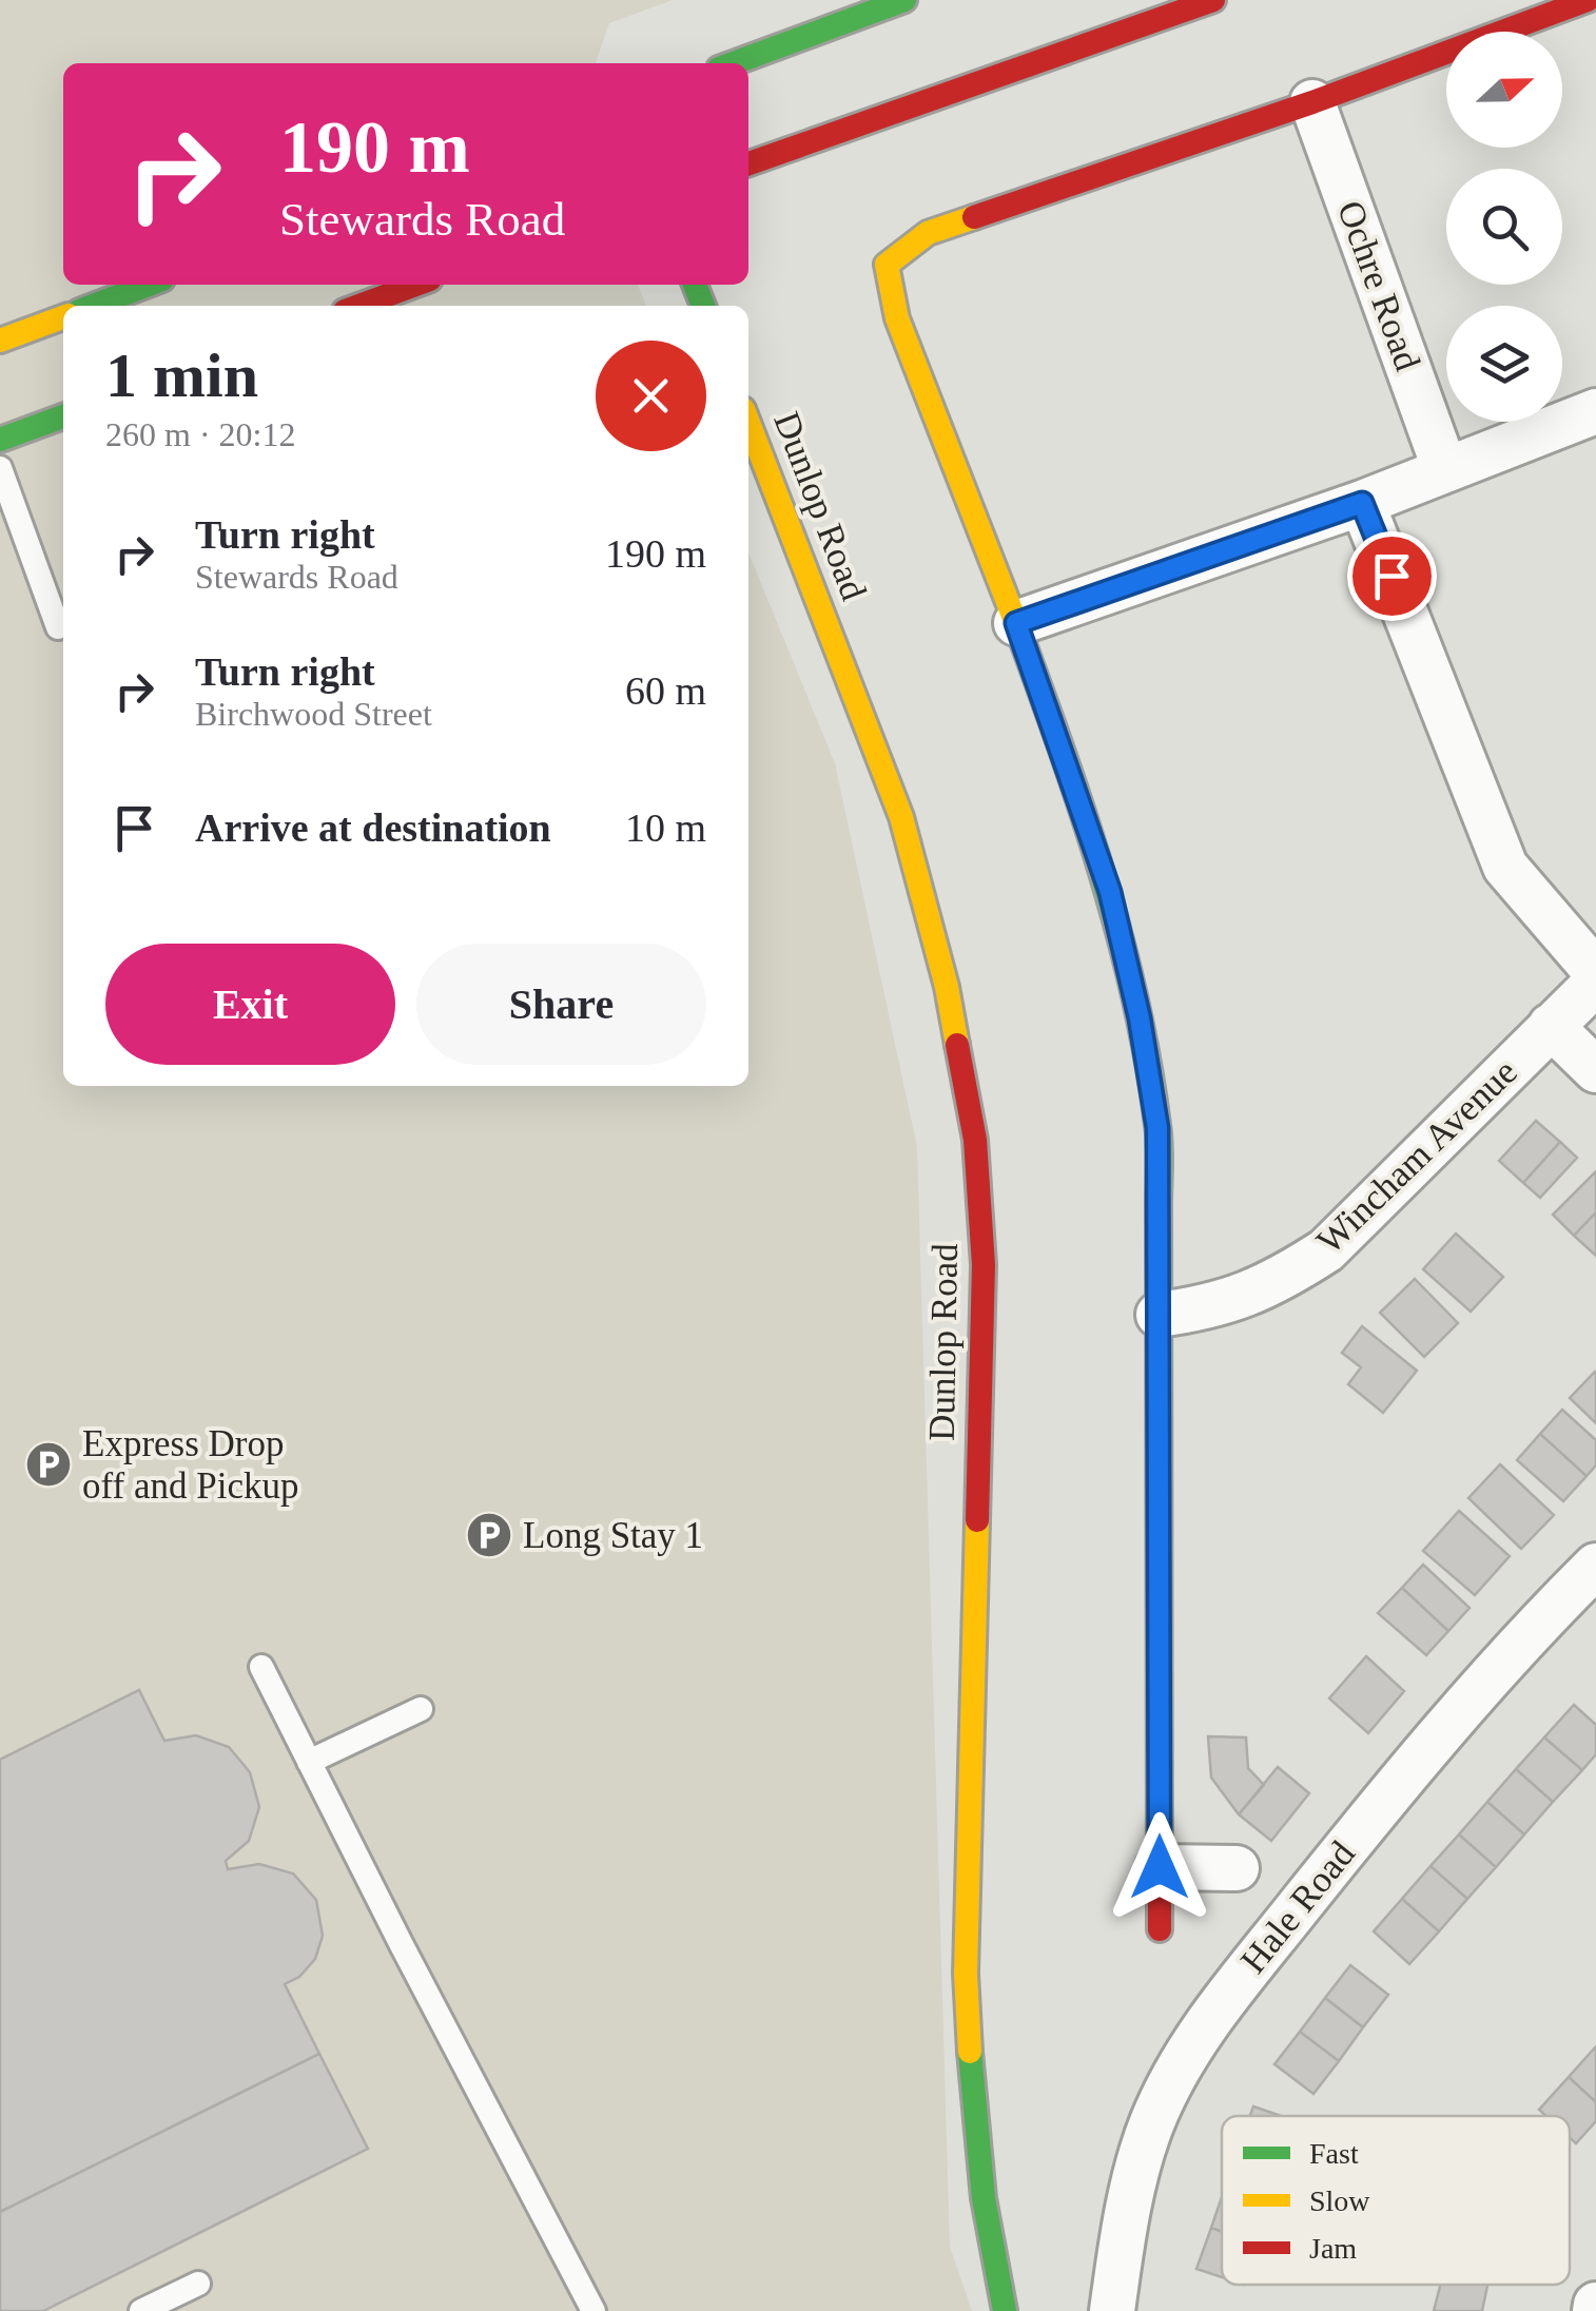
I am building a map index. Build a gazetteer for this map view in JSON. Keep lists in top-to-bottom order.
{
  "streets": {
    "street": [
      "Ochre Road",
      "Dunlop Road",
      "Wincham Avenue",
      "Hale Road"
    ]
  },
  "places": {
    "parking": ["Express Drop off and Pickup", "Long Stay 1"]
  },
  "legend": ["Fast", "Slow", "Jam"],
  "north": "right",
  "page": {
    "turn": ["190 m", "Stewards Road"],
    "heading": ["1 min", "260 m · 20:12"],
    "list": [
      {
        "name": "Turn right",
        "note": "Stewards Road",
        "value": "190 m"
      },
      {
        "name": "Turn right",
        "note": "Birchwood Street",
        "value": "60 m"
      },
      {
        "name": "Arrive at destination",
        "value": "10 m"
      }
    ],
    "buttons": ["Exit", "Share"]
  }
}
